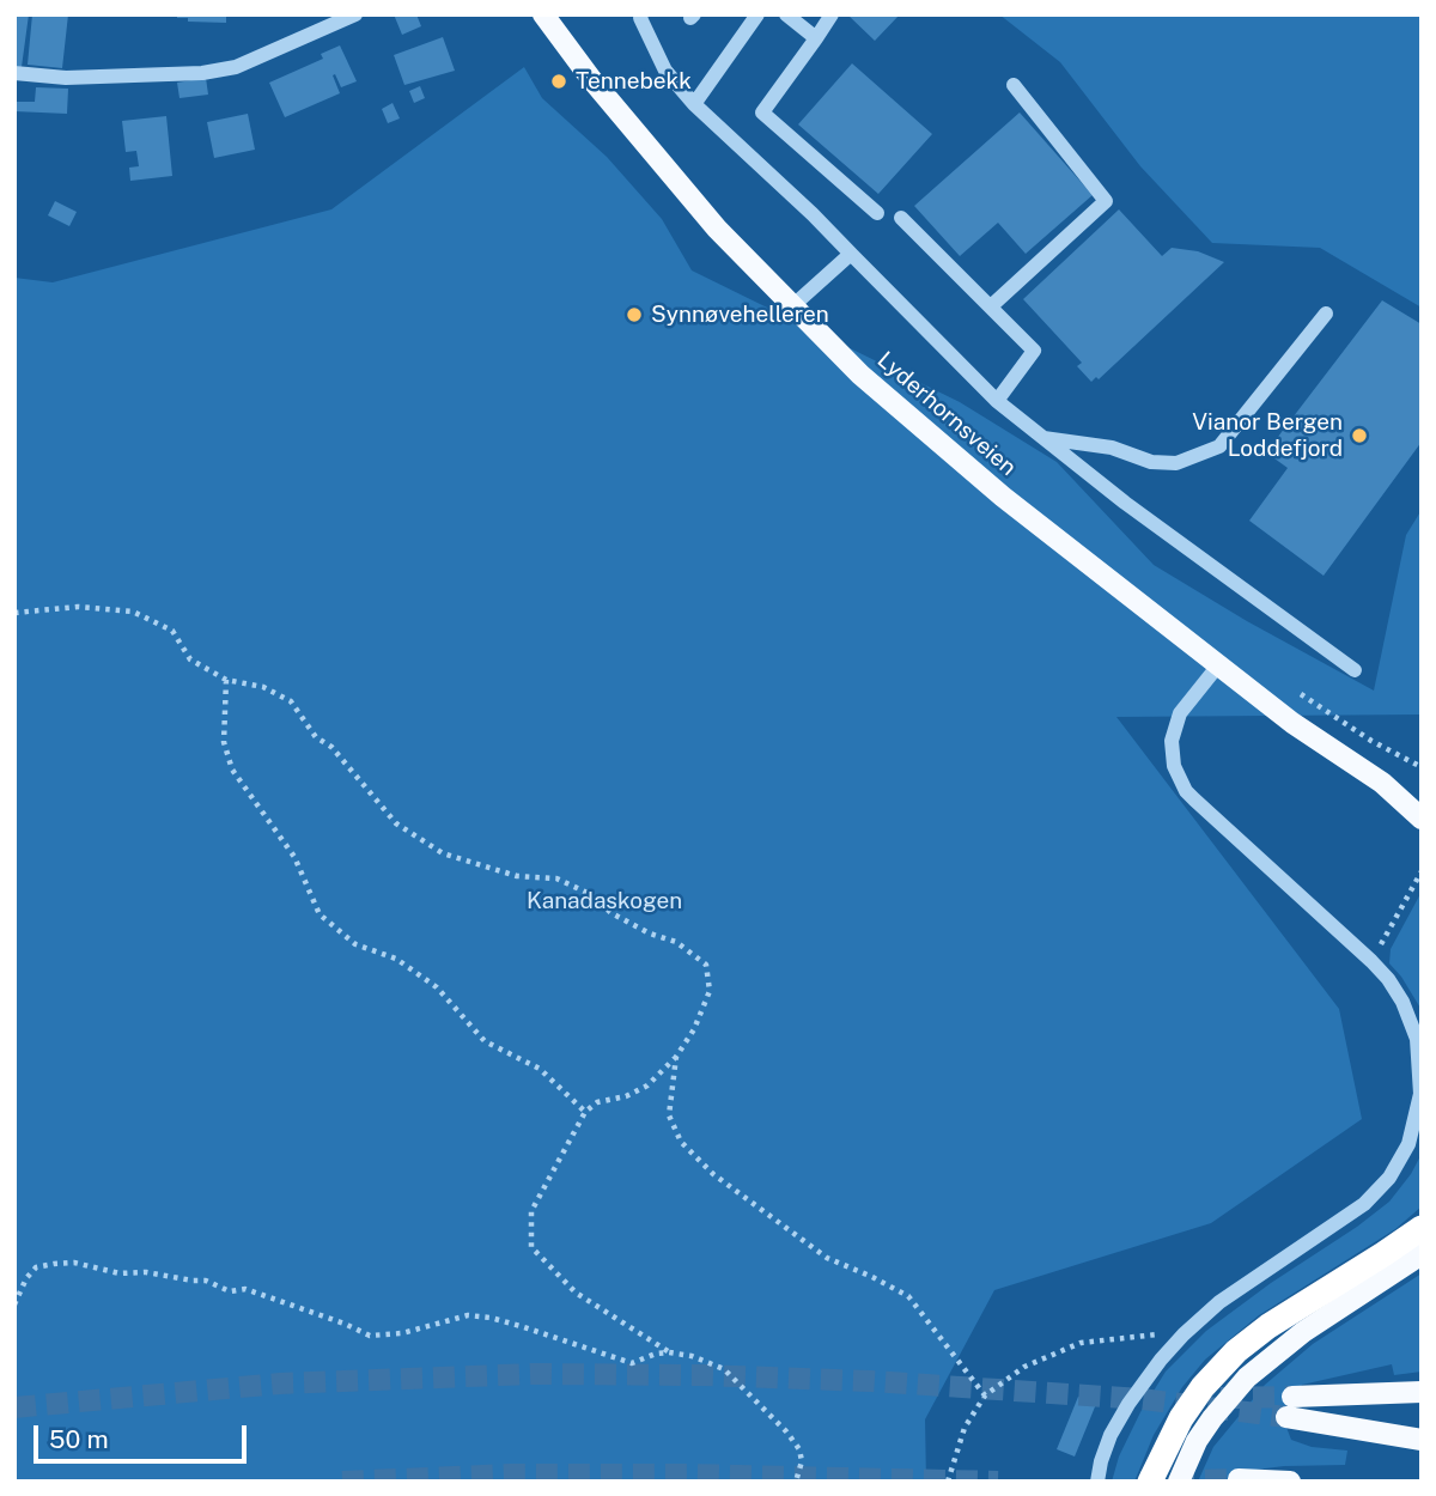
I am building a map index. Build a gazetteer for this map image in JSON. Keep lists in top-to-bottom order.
{
  "streets": {
    "main road": ["Lyderhornsveien"]
  },
  "parks": ["Kanadaskogen"],
  "places": ["Tennebekk", "Synnøvehelleren", "Vianor Bergen Loddefjord"],
  "scale_bar": "50 m"
}
